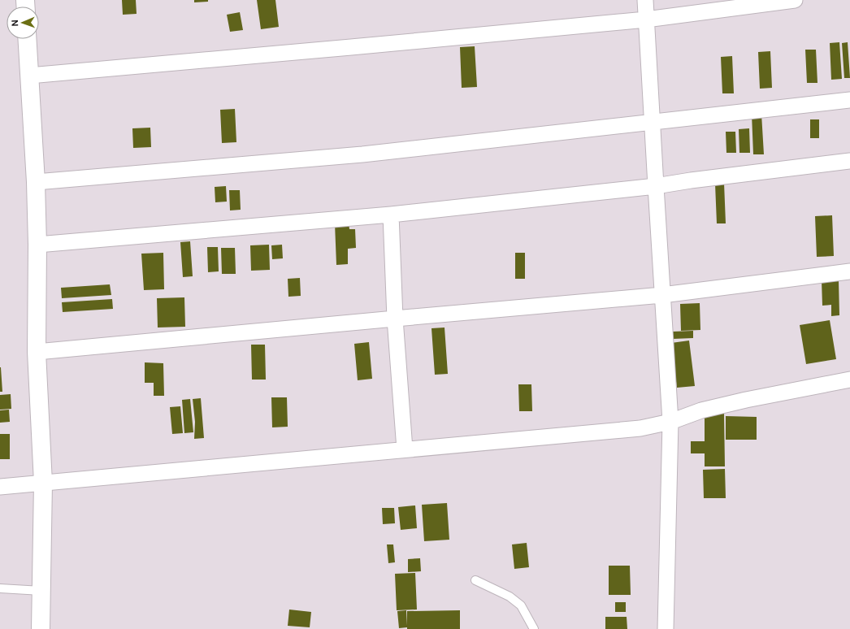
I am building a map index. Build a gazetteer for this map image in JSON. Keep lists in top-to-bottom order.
{
  "north": "left"
}
